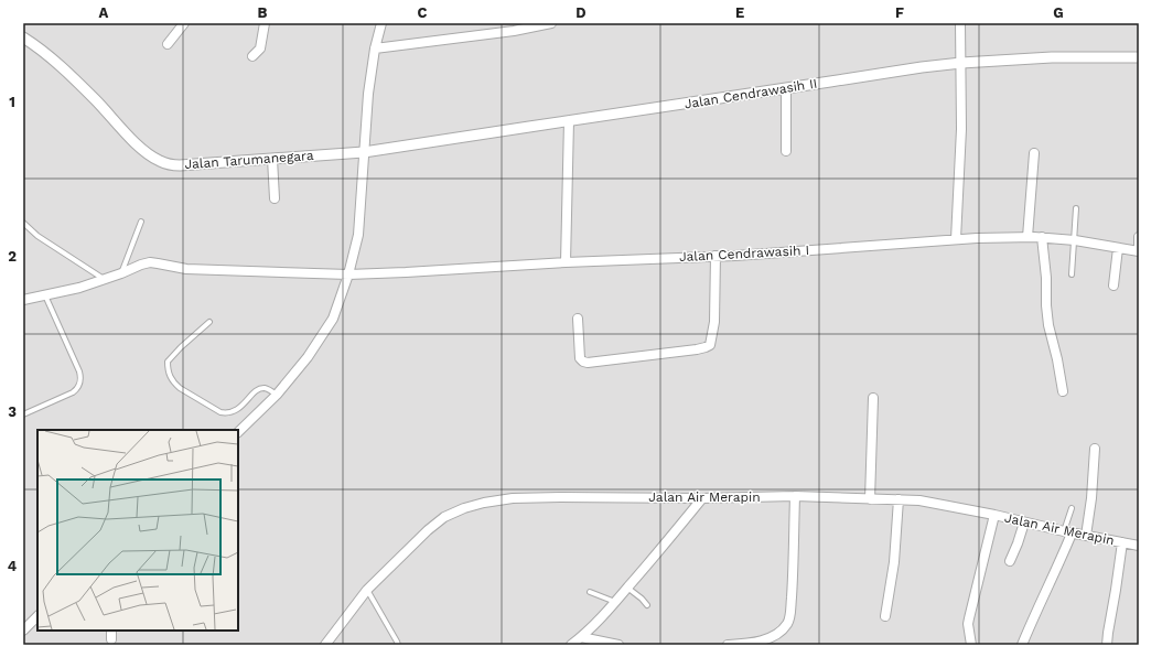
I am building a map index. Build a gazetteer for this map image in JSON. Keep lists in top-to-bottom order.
{
  "streets": {
    "street": [
      "Jalan Cendrawasih II",
      "Jalan Tarumanegara",
      "Jalan Cendrawasih I",
      "Jalan Air Merapin"
    ]
  },
  "crossings": [
    ["Jalan Cendrawasih II", "Jalan Tarumanegara"]
  ],
  "grid": {
    "columns": [
      "A",
      "B",
      "C",
      "D",
      "E",
      "F",
      "G"
    ],
    "rows": [
      "1",
      "2",
      "3",
      "4"
    ]
  }
}
